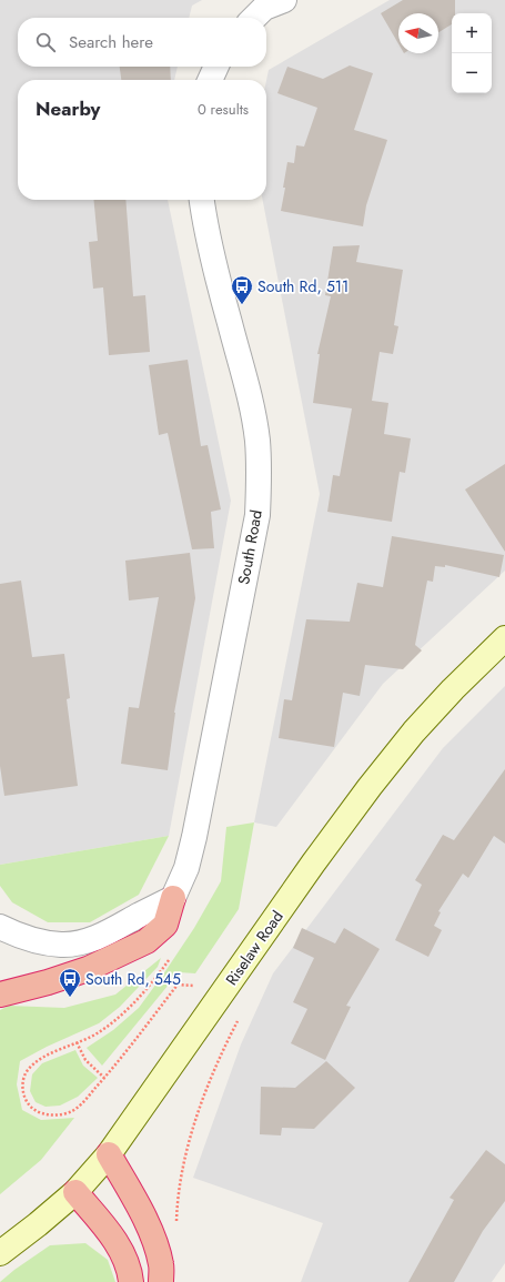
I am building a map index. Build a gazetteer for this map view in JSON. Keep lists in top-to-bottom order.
{
  "streets": {
    "main road": ["Riselaw Road"],
    "street": ["South Road"]
  },
  "places": {
    "bus stop": ["South Rd, 511", "South Rd, 545"]
  },
  "north": "left",
  "page": {
    "map_buttons": ["+", "−"],
    "search": "Search here",
    "heading": ["Nearby", "0 results"]
  }
}
